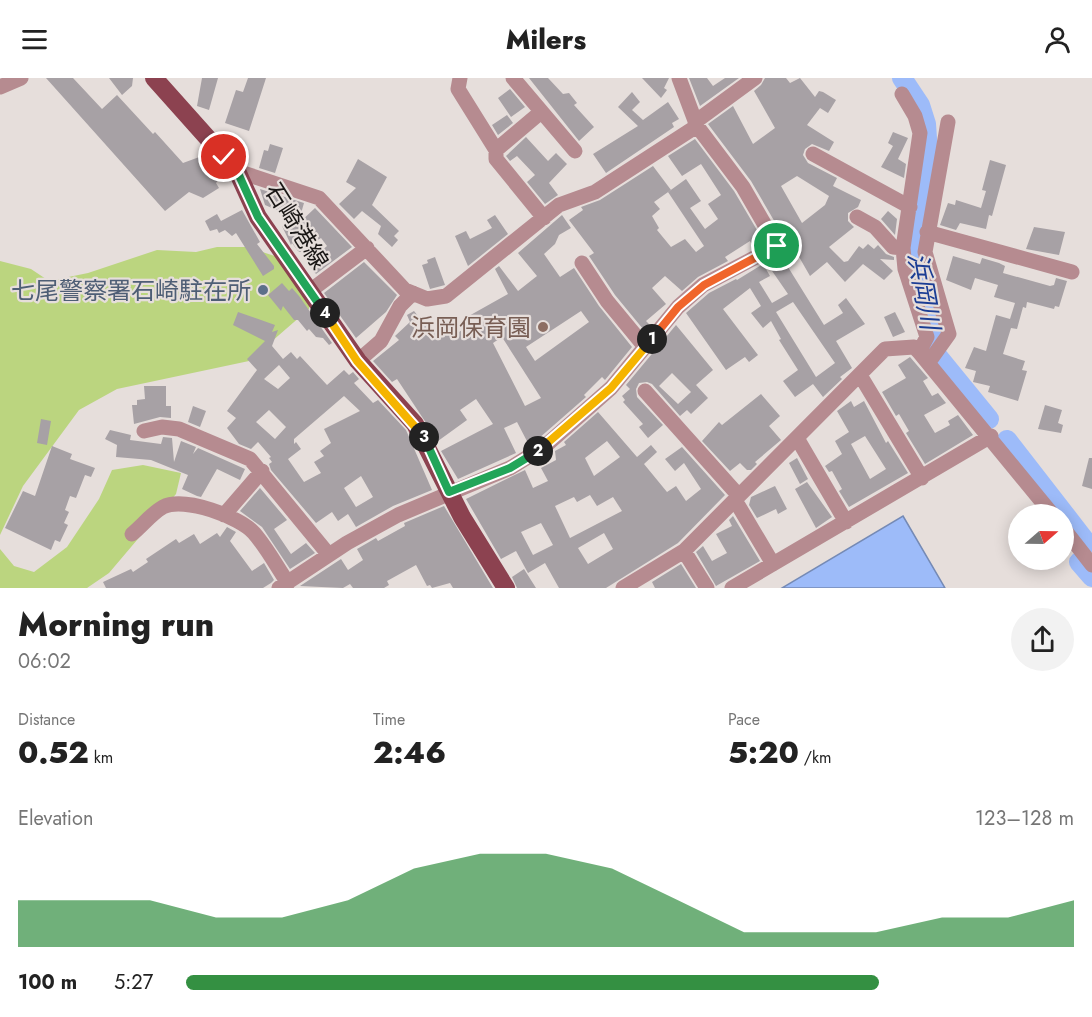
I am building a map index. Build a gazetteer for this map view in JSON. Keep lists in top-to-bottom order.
{
  "streets": {
    "main road": ["石崎港線"]
  },
  "water": ["浜岡川"],
  "places": ["七尾警察署石崎駐在所", "浜岡保育園"],
  "north": "right",
  "page": {
    "header": "Milers",
    "pins": [
      "4",
      "1",
      "3",
      "2"
    ],
    "heading": ["Morning run", "06:02"],
    "stats": [
      ["Distance", "0.52 km"],
      ["Time", "2:46"],
      ["Pace", "5:20 /km"]
    ],
    "chart": ["Elevation", "123–128 m"],
    "list": [
      {
        "name": "100 m",
        "note": "5:27"
      }
    ]
  }
}
